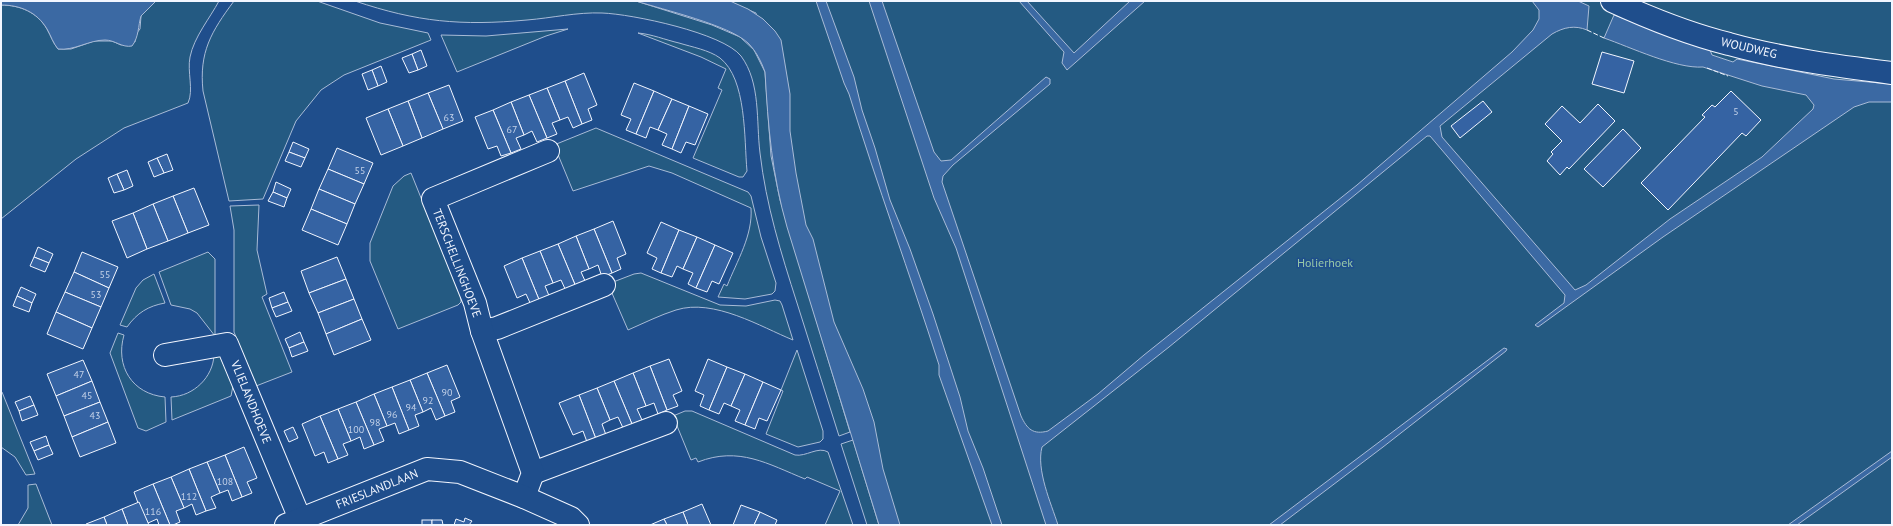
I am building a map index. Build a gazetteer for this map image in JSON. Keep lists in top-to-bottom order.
{
  "streets": {
    "street": [
      "WOUDWEG",
      "TERSCHELLINGHOEVE",
      "VLIELANDHOEVE",
      "FRIESLANDLAAN"
    ]
  },
  "crossings": [
    ["VLIELANDHOEVE", "FRIESLANDLAAN"]
  ],
  "parks": ["Holierhoek"],
  "house_numbers": [
    "5",
    "63",
    "67",
    "55",
    "55",
    "53",
    "47",
    "90",
    "45",
    "92",
    "94",
    "96",
    "43",
    "98",
    "100",
    "108",
    "112",
    "116"
  ]
}
